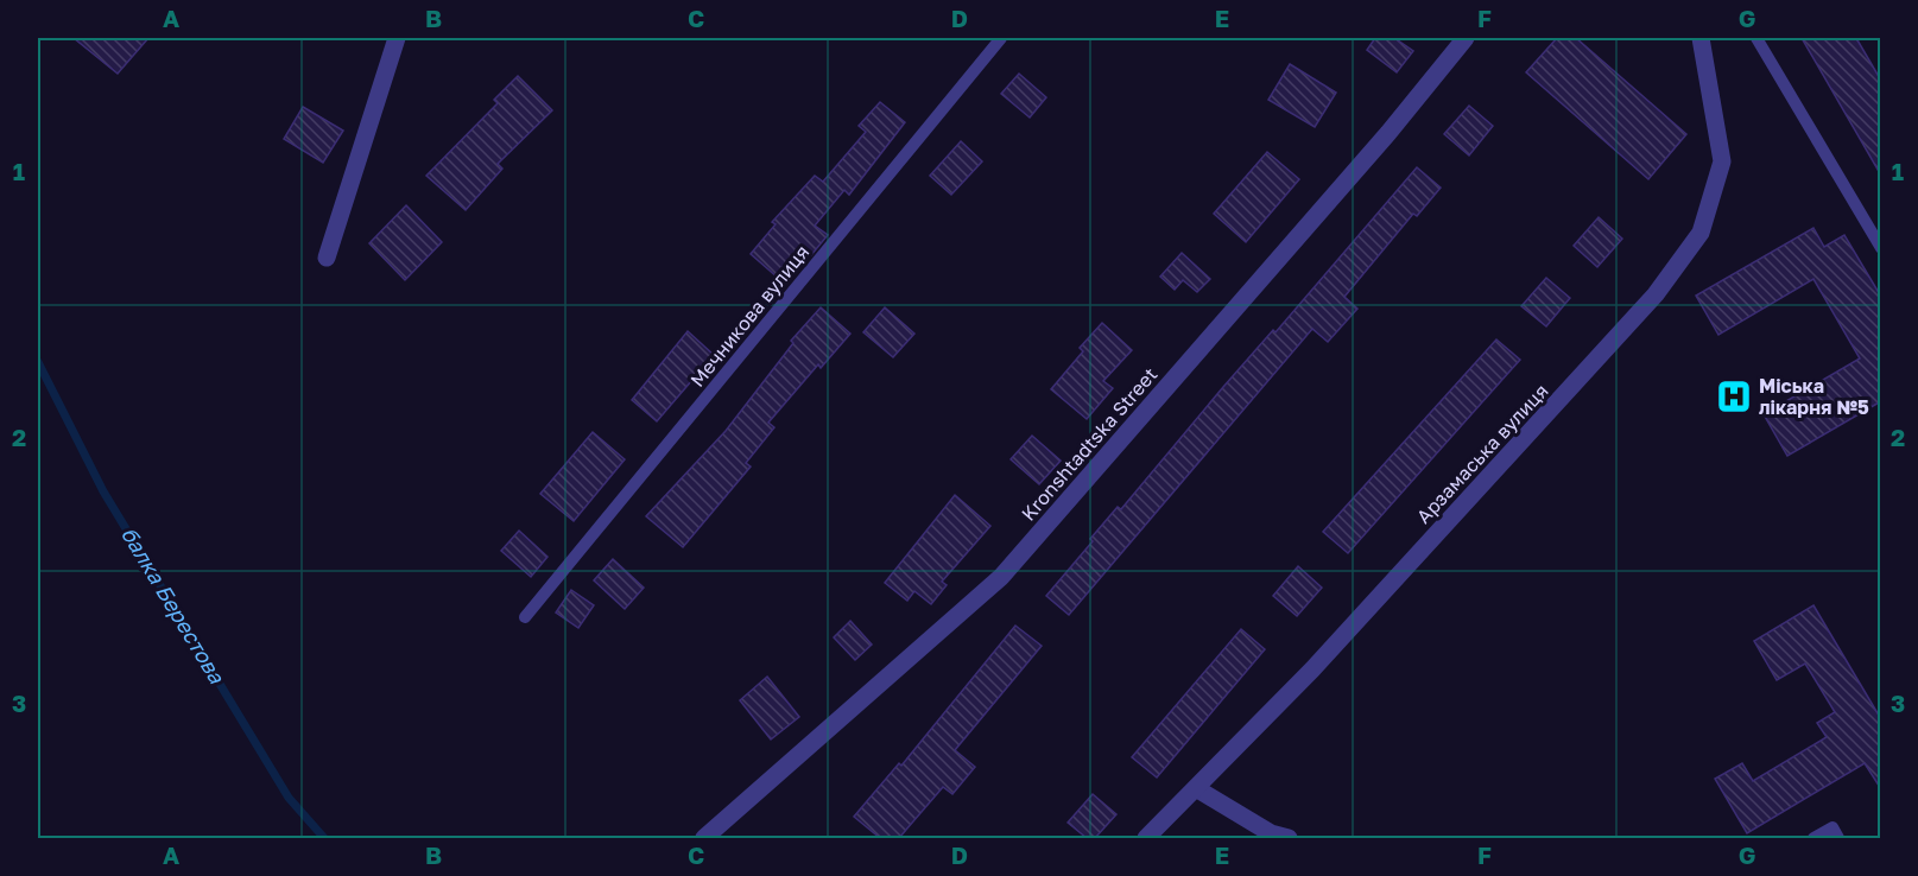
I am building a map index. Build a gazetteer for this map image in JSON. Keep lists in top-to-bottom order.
{
  "streets": {
    "street": ["Kronshtadtska Street", "Арзамаська вулиця"],
    "lane": ["Мечникова вулиця"]
  },
  "water": ["балка Берестова"],
  "places": {
    "hospital": ["Міська лікарня №5"]
  },
  "grid": {
    "columns": [
      "A",
      "B",
      "C",
      "D",
      "E",
      "F",
      "G"
    ],
    "rows": ["1", "2", "3"]
  }
}
